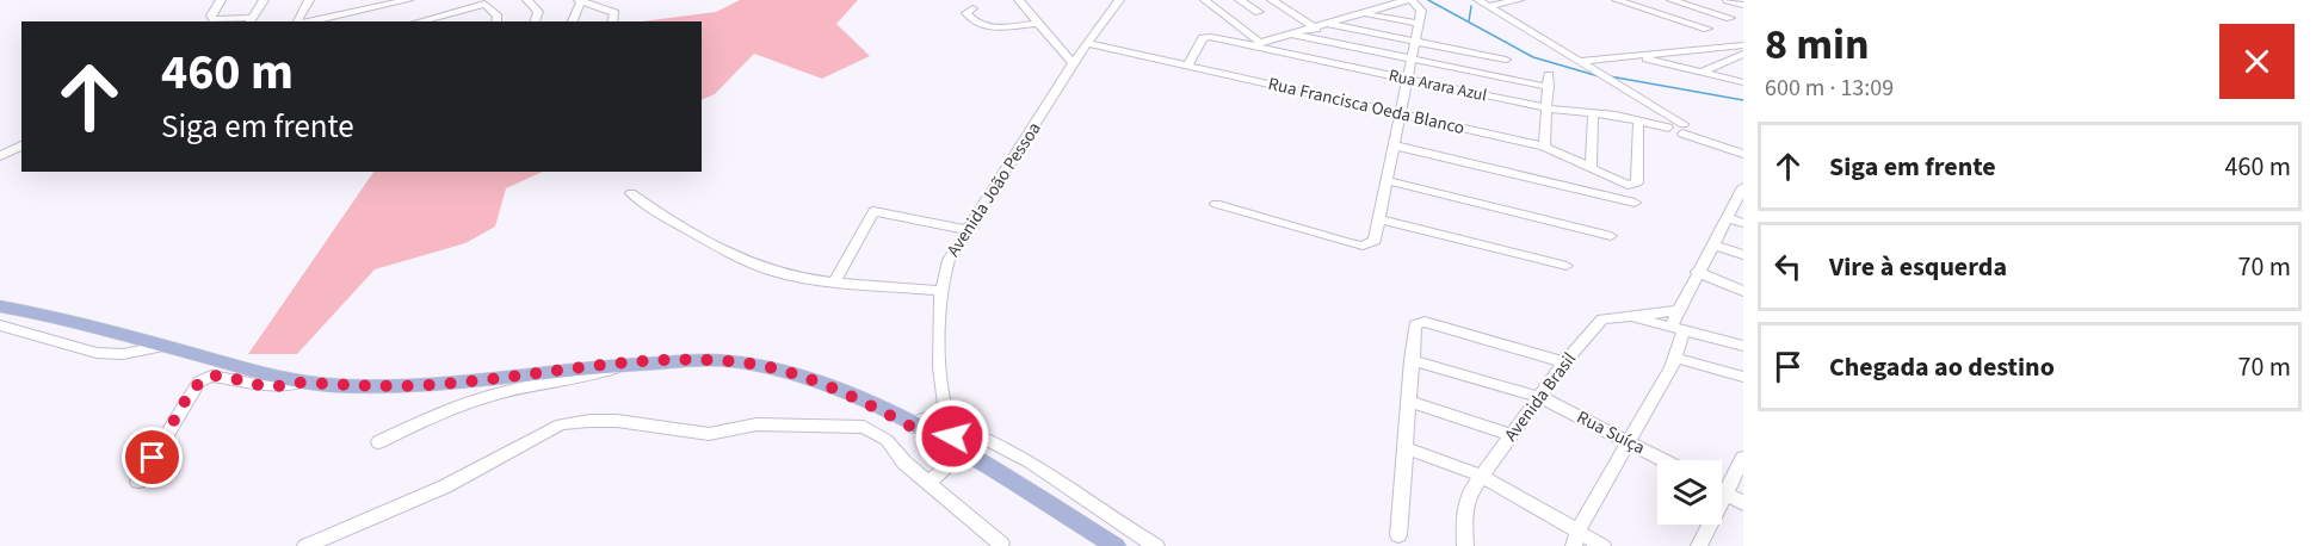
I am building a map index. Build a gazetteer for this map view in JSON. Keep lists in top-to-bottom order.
{
  "streets": {
    "street": [
      "Rua Arara Azul",
      "Rua Francisca Oeda Blanco",
      "Avenida João Pessoa",
      "Avenida Brasil",
      "Rua Suíça"
    ]
  },
  "crossings": [
    ["Rua Arara Azul", "Rua Francisca Oeda Blanco"],
    ["Rua Francisca Oeda Blanco", "Avenida João Pessoa"],
    ["Avenida Brasil", "Rua Suíça"]
  ],
  "page": {
    "heading": ["8 min", "600 m · 13:09"],
    "turn": ["460 m", "Siga em frente"],
    "list": [
      {
        "name": "Siga em frente",
        "value": "460 m"
      },
      {
        "name": "Vire à esquerda",
        "value": "70 m"
      },
      {
        "name": "Chegada ao destino",
        "value": "70 m"
      }
    ]
  }
}
